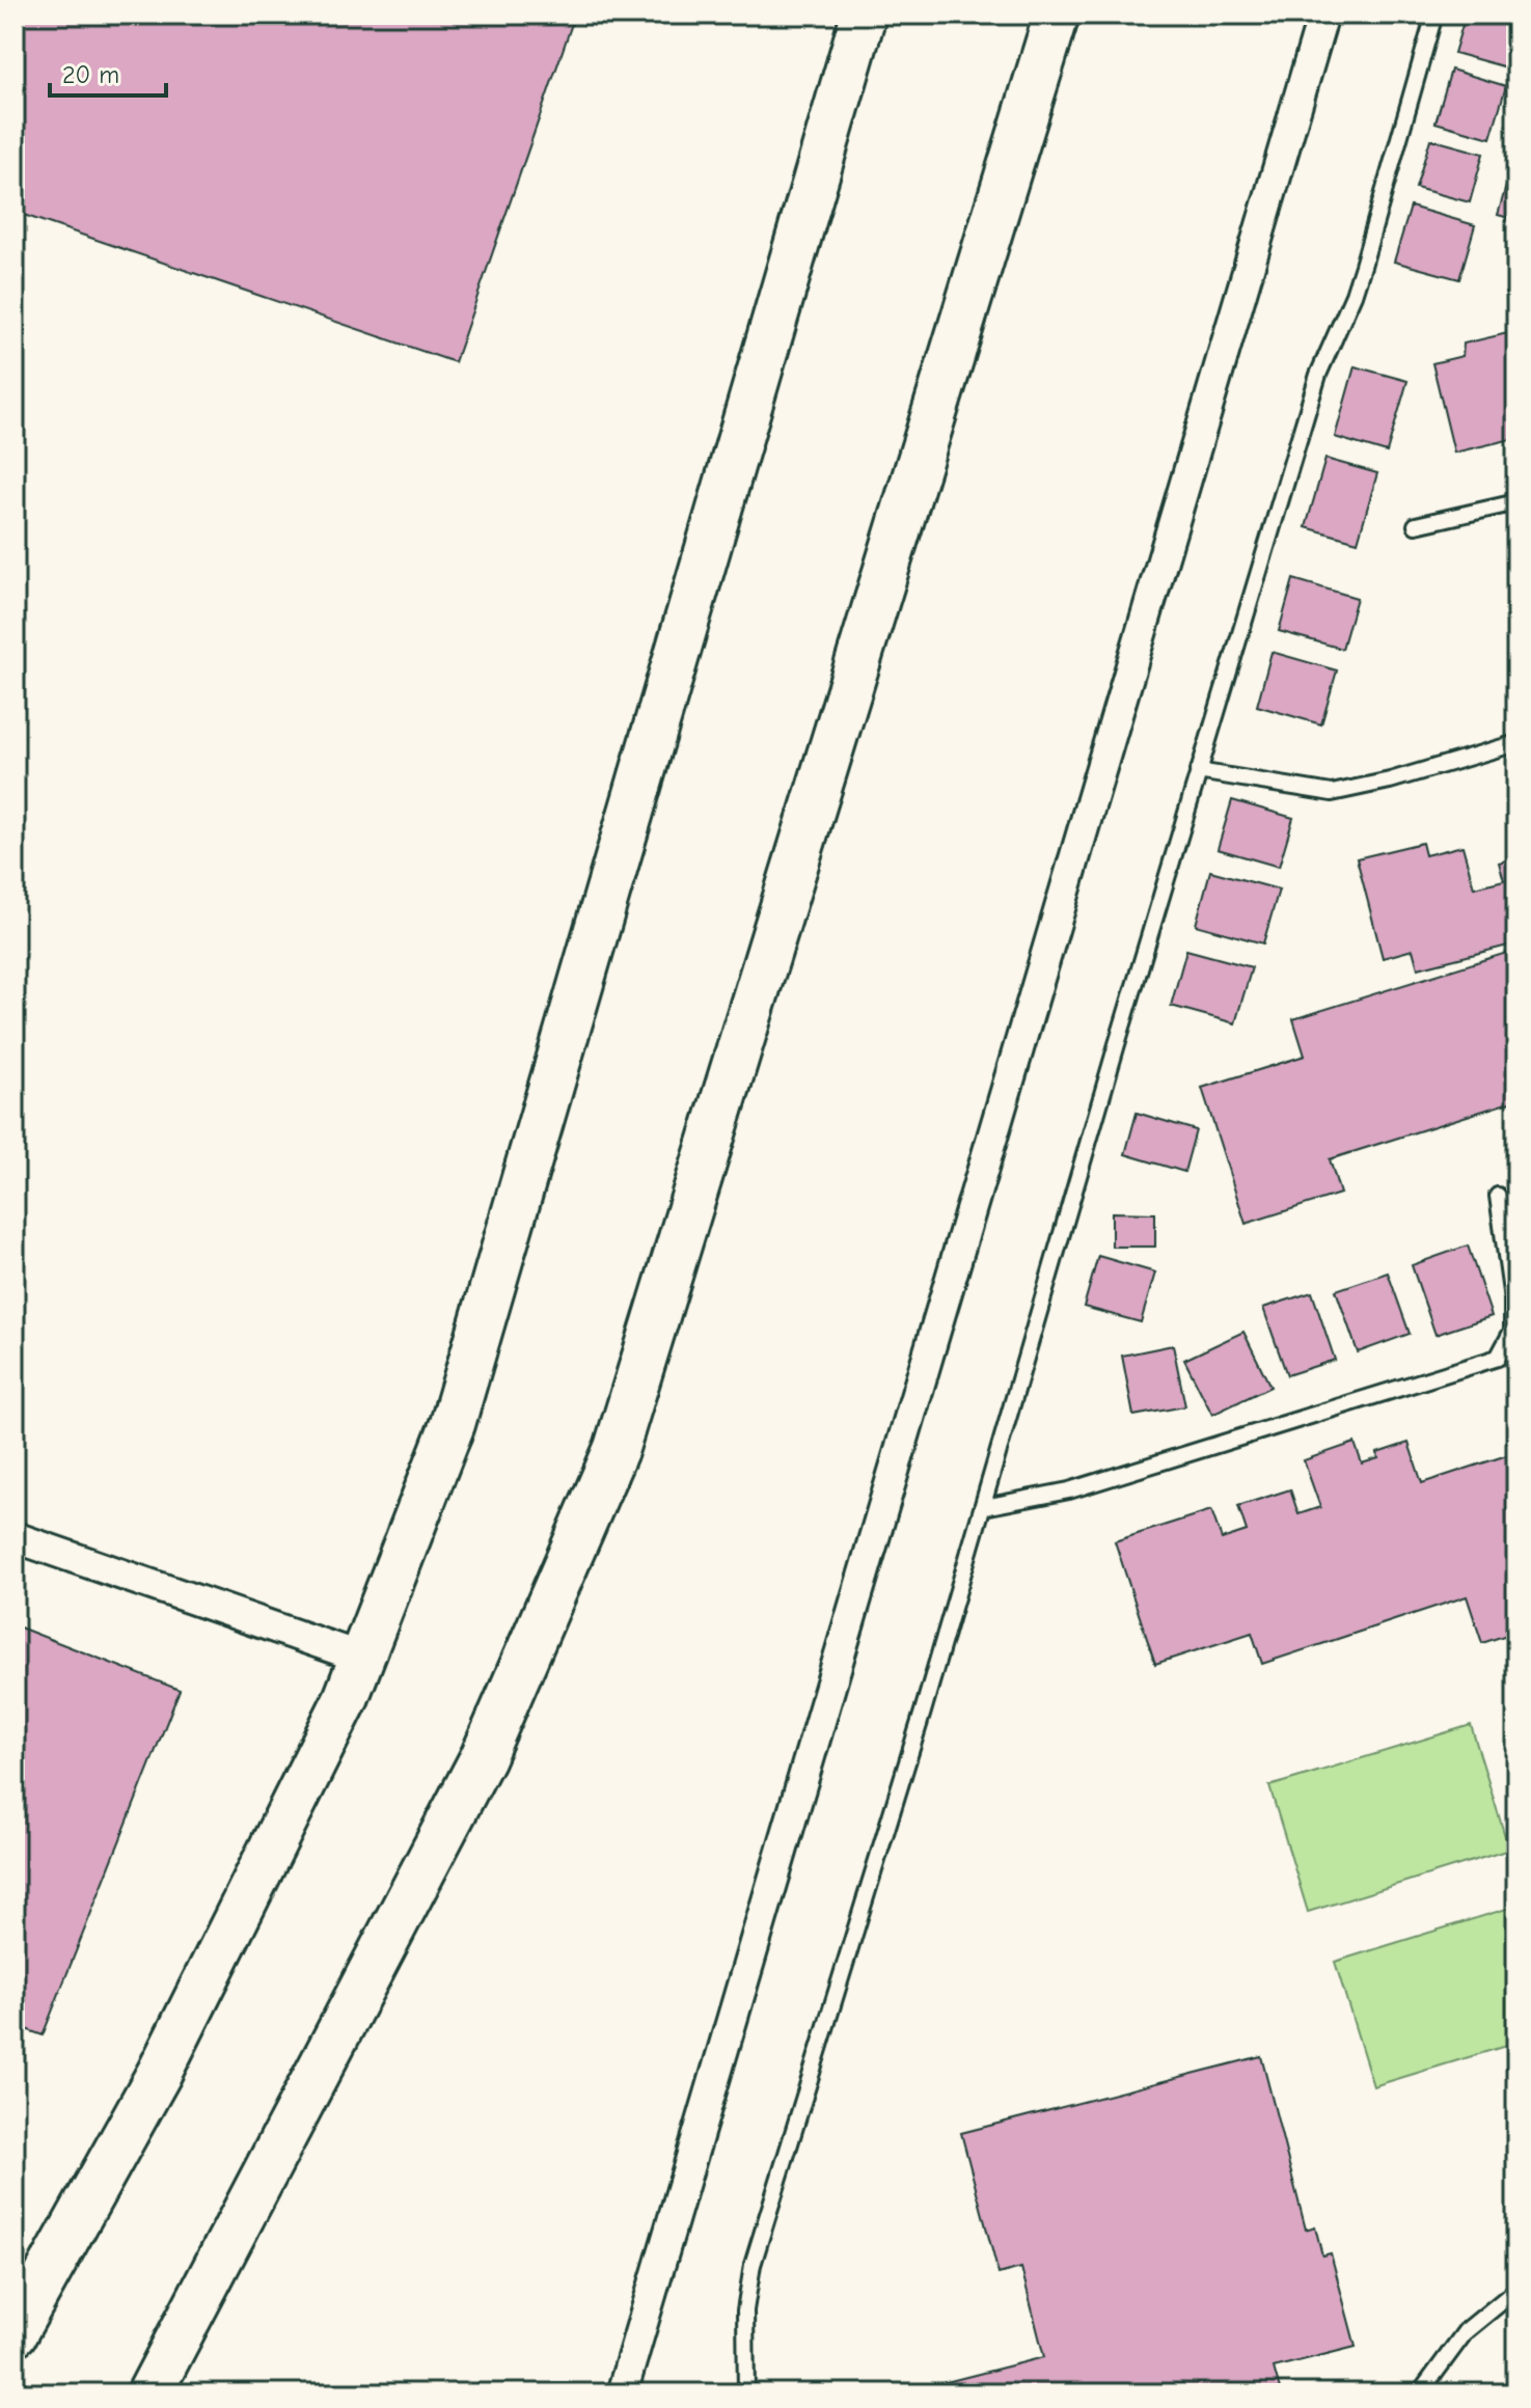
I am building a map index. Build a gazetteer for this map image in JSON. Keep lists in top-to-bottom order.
{
  "scale_bar": "20 m"
}
